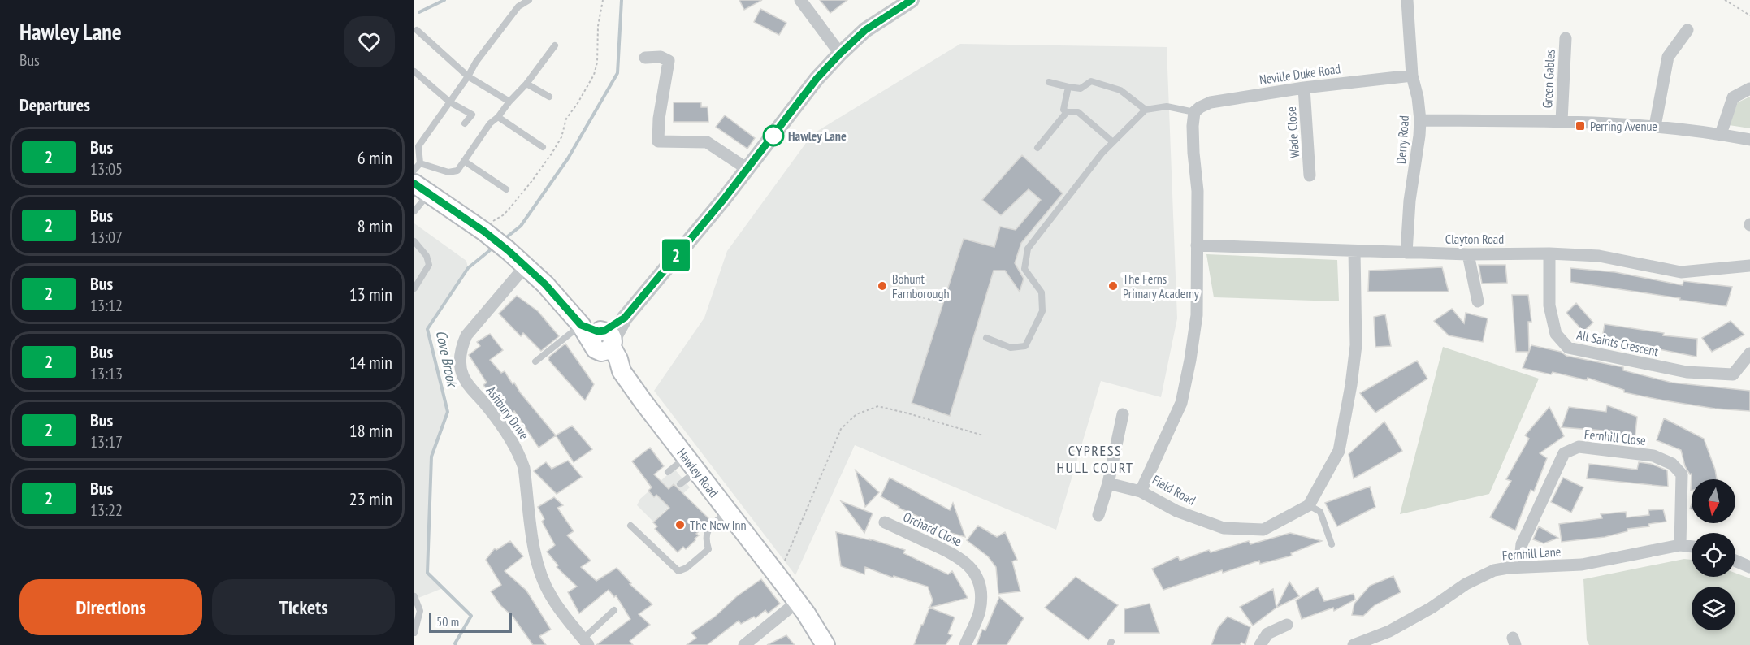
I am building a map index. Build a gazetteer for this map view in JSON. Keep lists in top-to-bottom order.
{
  "streets": {
    "main road": ["Hawley Road"],
    "street": [
      "Neville Duke Road",
      "Green Gables",
      "Wade Close",
      "Derry Road",
      "Clayton Road",
      "All Saints Crescent",
      "Ashbury Drive",
      "Fernhill Close",
      "Field Road",
      "Orchard Close",
      "Fernhill Lane"
    ]
  },
  "crossings": [
    ["Neville Duke Road", "Wade Close"],
    ["Neville Duke Road", "Derry Road"],
    ["Neville Duke Road", "Field Road"],
    ["Derry Road", "Clayton Road"],
    ["Clayton Road", "All Saints Crescent"],
    ["Clayton Road", "Field Road"],
    ["Fernhill Close", "Fernhill Lane"]
  ],
  "districts": ["CYPRESS HULL COURT"],
  "water": ["Cove Brook"],
  "places": {
    "transit": ["Perring Avenue"],
    "other": [
      "Hawley Lane",
      "Bohunt Farnborough",
      "The Ferns Primary Academy",
      "The New Inn"
    ]
  },
  "lines": ["bus line 2"],
  "scale_bar": "50 m",
  "north": "bottom",
  "page": {
    "heading": [
      ["Hawley Lane", "Bus"],
      "Departures"
    ],
    "on_map": "2",
    "list": [
      {
        "mark": "2",
        "name": "Bus",
        "note": "13:05",
        "value": "6 min"
      },
      {
        "mark": "2",
        "name": "Bus",
        "note": "13:07",
        "value": "8 min"
      },
      {
        "mark": "2",
        "name": "Bus",
        "note": "13:12",
        "value": "13 min"
      },
      {
        "mark": "2",
        "name": "Bus",
        "note": "13:13",
        "value": "14 min"
      },
      {
        "mark": "2",
        "name": "Bus",
        "note": "13:17",
        "value": "18 min"
      },
      {
        "mark": "2",
        "name": "Bus",
        "note": "13:22",
        "value": "23 min"
      }
    ],
    "buttons": ["Directions", "Tickets"],
    "scale": "50 m"
  }
}
